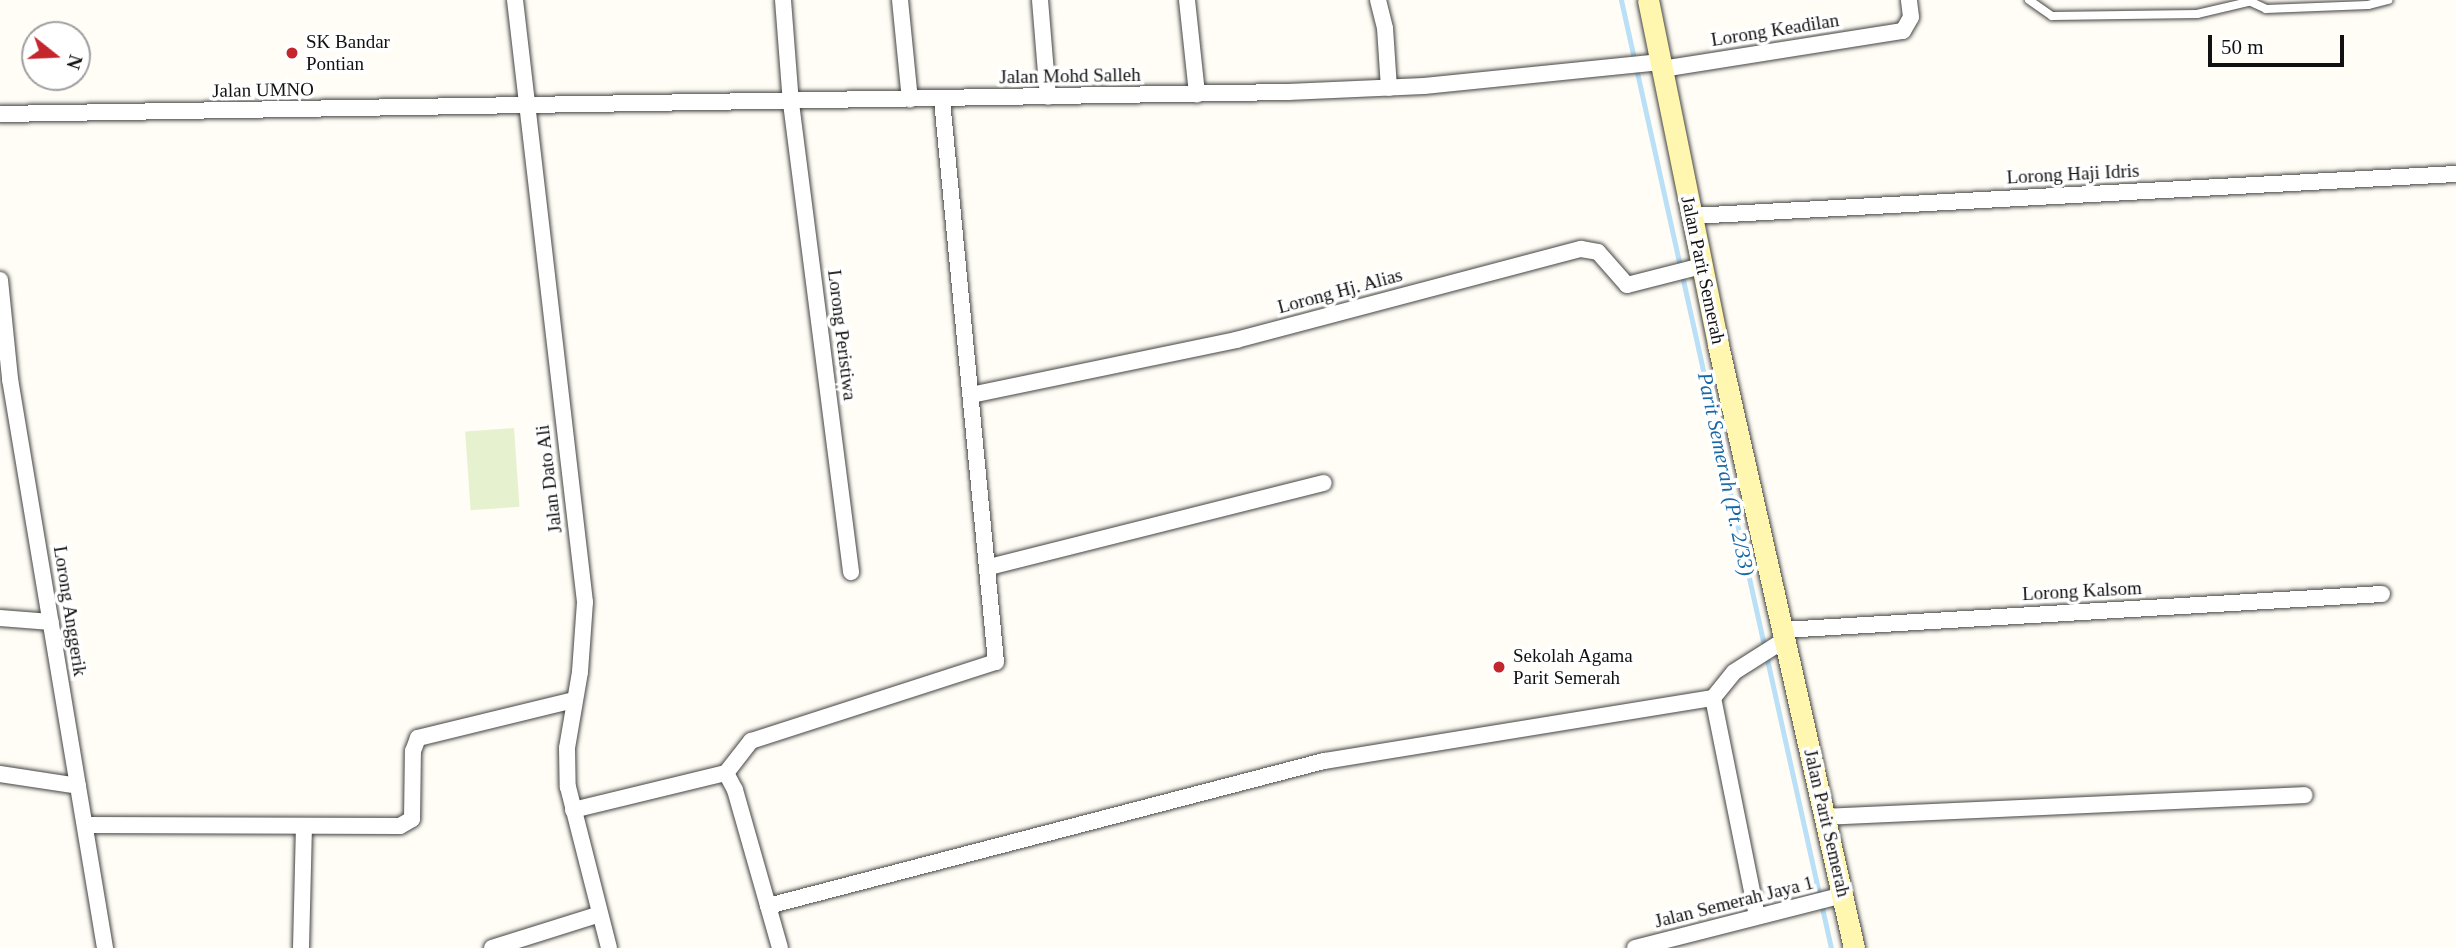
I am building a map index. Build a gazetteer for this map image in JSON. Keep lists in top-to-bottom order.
{
  "streets": {
    "main road": ["Jalan Parit Semerah"],
    "street": [
      "Lorong Keadilan",
      "Jalan Mohd Salleh",
      "Jalan UMNO",
      "Lorong Haji Idris",
      "Lorong Hj. Alias",
      "Lorong Peristiwa",
      "Jalan Dato Ali",
      "Lorong Kalsom",
      "Lorong Anggerik",
      "Jalan Semerah Jaya 1"
    ]
  },
  "crossings": [
    ["Lorong Keadilan", "Jalan Mohd Salleh"],
    ["Lorong Keadilan", "Jalan Parit Semerah"],
    ["Jalan Mohd Salleh", "Jalan UMNO"],
    ["Jalan Mohd Salleh", "Jalan Parit Semerah"],
    ["Jalan Mohd Salleh", "Lorong Peristiwa"],
    ["Jalan Mohd Salleh", "Jalan Dato Ali"],
    ["Jalan UMNO", "Jalan Dato Ali"],
    ["Lorong Haji Idris", "Jalan Parit Semerah"],
    ["Jalan Parit Semerah", "Lorong Hj. Alias"],
    ["Jalan Parit Semerah", "Lorong Kalsom"],
    ["Jalan Parit Semerah", "Jalan Semerah Jaya 1"]
  ],
  "water": ["Parit Semerah (Pt. 2/33)"],
  "places": ["SK Bandar Pontian", "Sekolah Agama Parit Semerah"],
  "scale_bar": "50 m",
  "north": "right"
}
